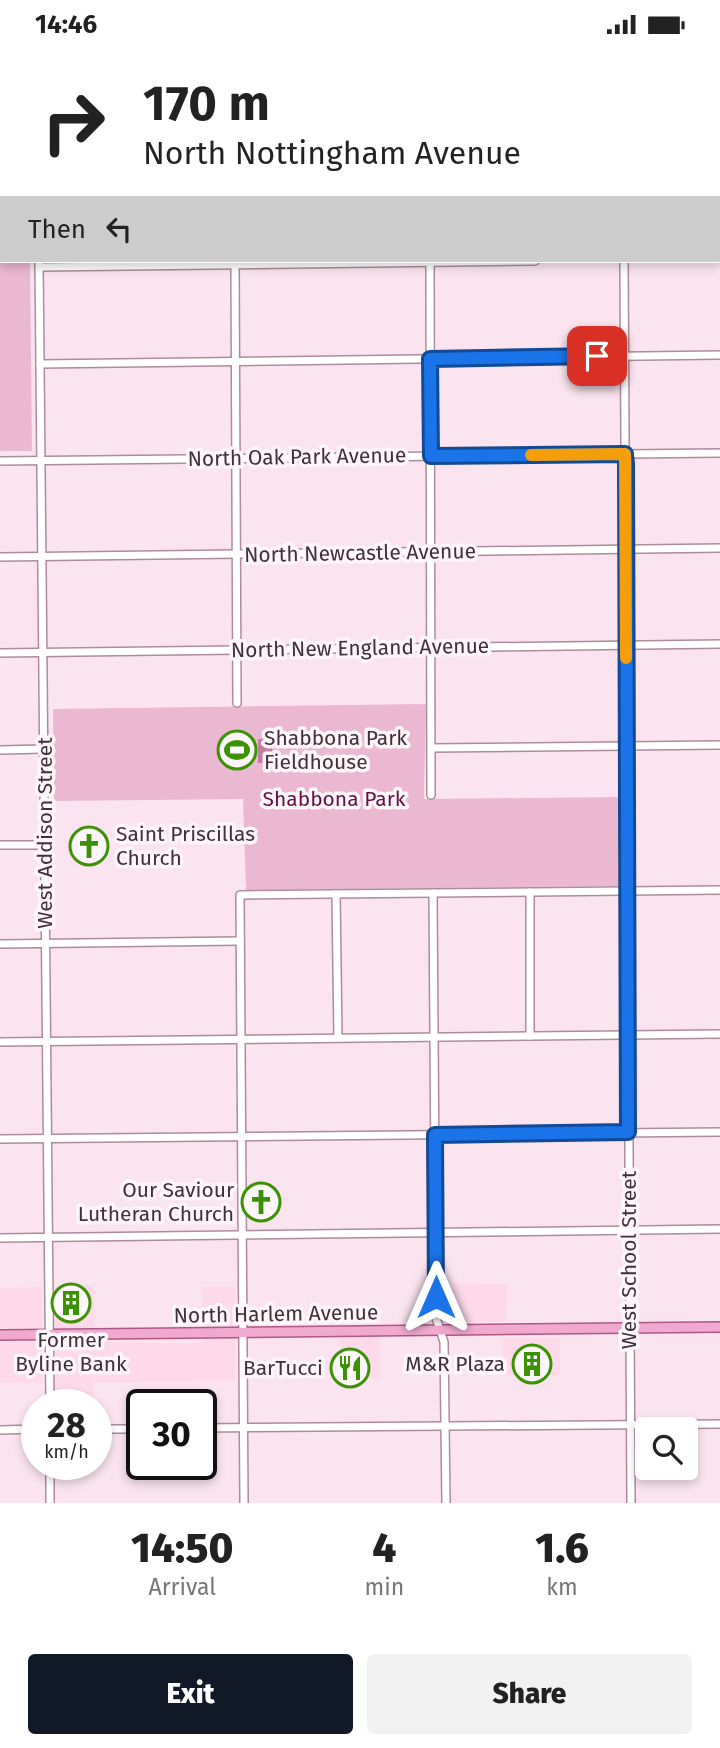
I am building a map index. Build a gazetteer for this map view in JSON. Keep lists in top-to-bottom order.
{
  "streets": {
    "main road": ["North Harlem Avenue"],
    "street": [
      "North Oak Park Avenue",
      "North Newcastle Avenue",
      "North New England Avenue",
      "West Addison Street",
      "West School Street"
    ]
  },
  "crossings": [
    ["North Oak Park Avenue", "West Addison Street"],
    ["North Oak Park Avenue", "West School Street"],
    ["North Newcastle Avenue", "West Addison Street"],
    ["North Newcastle Avenue", "West School Street"],
    ["North New England Avenue", "West Addison Street"],
    ["North New England Avenue", "West School Street"],
    ["West Addison Street", "North Harlem Avenue"],
    ["West School Street", "North Harlem Avenue"]
  ],
  "parks": ["Shabbona Park"],
  "places": {
    "sports": ["Shabbona Park Fieldhouse"],
    "church": ["Saint Priscillas Church", "Our Saviour Lutheran Church"],
    "building": ["Former Byline Bank", "M&R Plaza"],
    "restaurant": ["BarTucci"]
  },
  "page": {
    "status": "14:46",
    "turn": ["170 m", "North Nottingham Avenue"],
    "then": "Then",
    "speed": "28 km/h",
    "limit": "30",
    "eta": [
      "14:50",
      "Arrival",
      "4",
      "min",
      "1.6",
      "km"
    ],
    "buttons": ["Exit", "Share"]
  }
}
